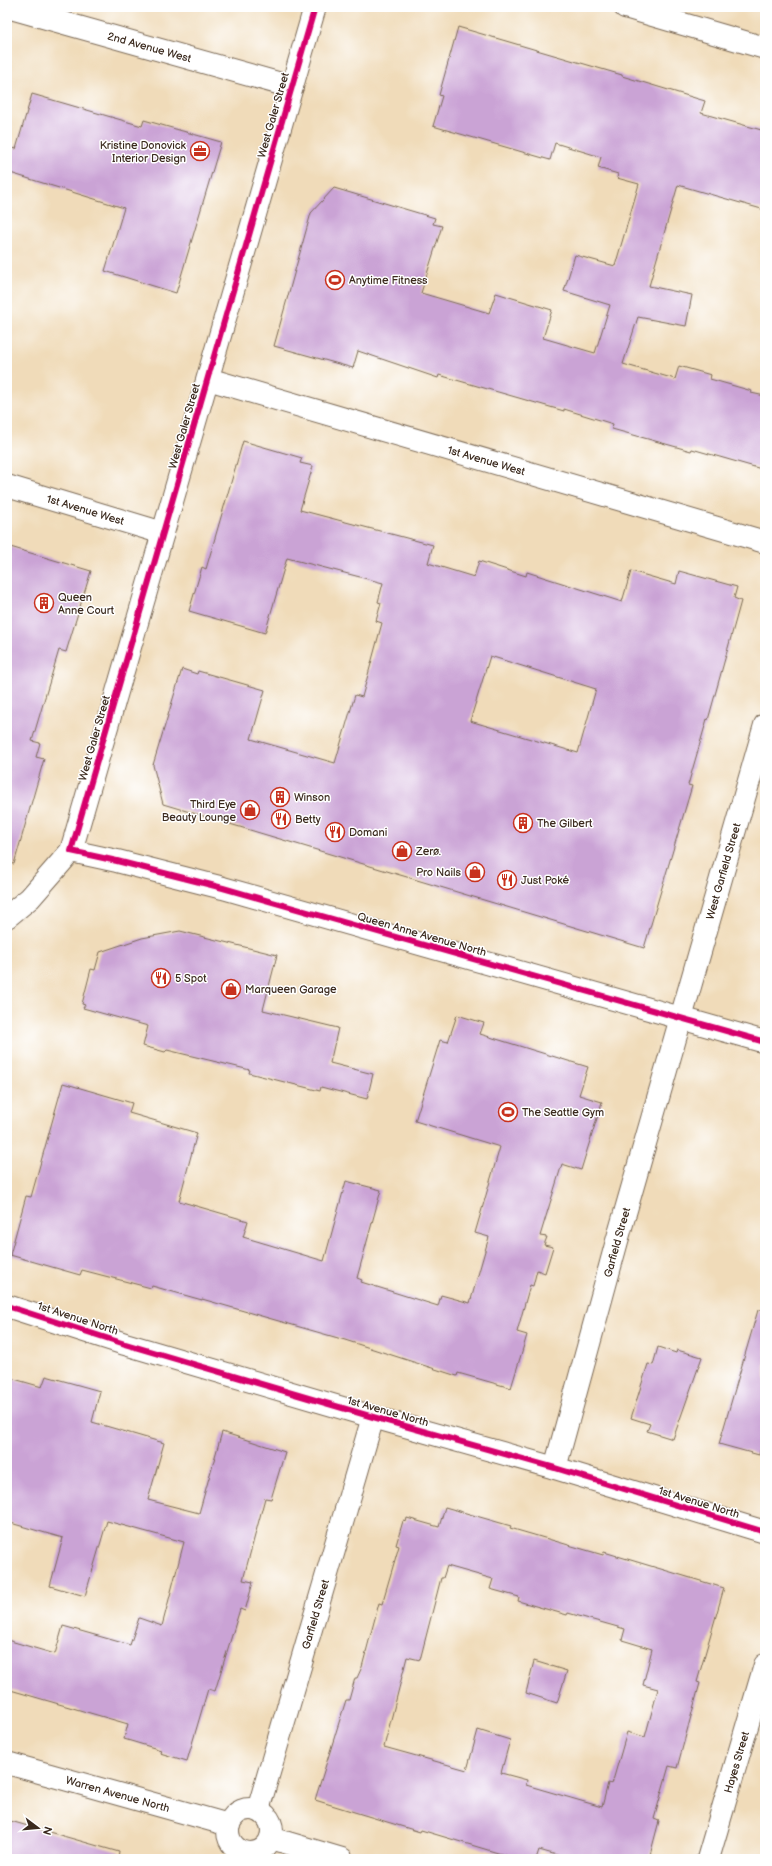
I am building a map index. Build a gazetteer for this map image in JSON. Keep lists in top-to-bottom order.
{
  "streets": {
    "street": [
      "2nd Avenue West",
      "West Galer Street",
      "1st Avenue West",
      "West Garfield Street",
      "Queen Anne Avenue North",
      "Garfield Street",
      "1st Avenue North",
      "Hayes Street",
      "Warren Avenue North"
    ]
  },
  "crossings": [
    ["2nd Avenue West", "West Galer Street"],
    ["West Galer Street", "1st Avenue West"],
    ["West Galer Street", "Queen Anne Avenue North"],
    ["West Garfield Street", "Queen Anne Avenue North"],
    ["West Garfield Street", "Garfield Street"],
    ["Queen Anne Avenue North", "Garfield Street"],
    ["Garfield Street", "1st Avenue North"],
    ["Garfield Street", "Warren Avenue North"]
  ],
  "places": {
    "office": ["Kristine Donovick Interior Design"],
    "sports": ["Anytime Fitness", "The Seattle Gym"],
    "building": ["Queen Anne Court", "Winson", "The Gilbert"],
    "shop": [
      "Third Eye Beauty Lounge",
      "Zerø.",
      "Pro Nails",
      "Marqueen Garage"
    ],
    "restaurant": [
      "Betty",
      "Domani",
      "Just Poké",
      "5 Spot"
    ]
  },
  "north": "right"
}
